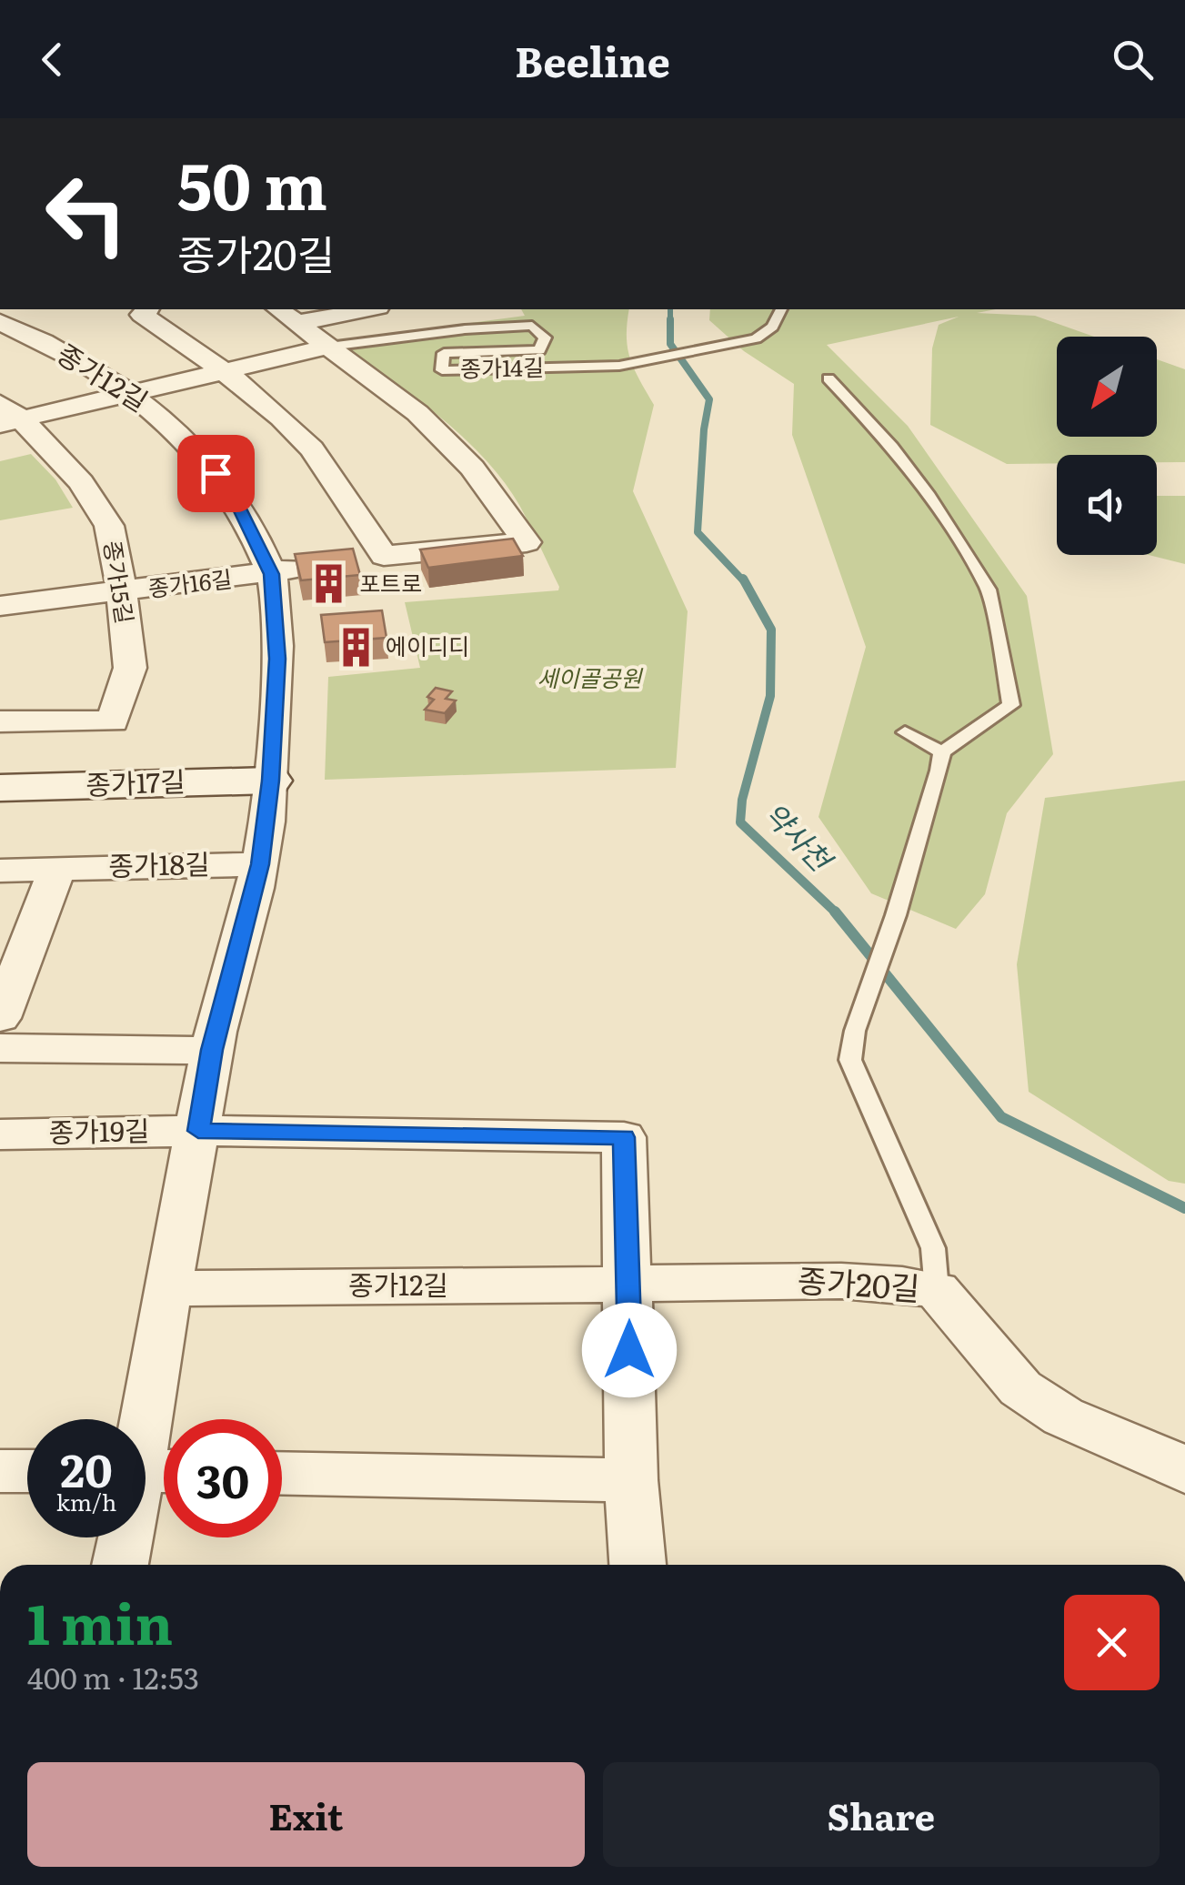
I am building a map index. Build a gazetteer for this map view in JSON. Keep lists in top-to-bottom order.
{
  "streets": {
    "street": [
      "종가12길",
      "종가15길",
      "종가16길",
      "종가17길",
      "종가18길",
      "종가19길",
      "종가20길"
    ],
    "lane": ["종가14길"]
  },
  "crossings": [
    ["종가14길", "종가15길"],
    ["종가12길", "종가15길"],
    ["종가12길", "종가16길"],
    ["종가12길", "종가17길"],
    ["종가12길", "종가18길"],
    ["종가12길", "종가19길"],
    ["종가12길", "종가20길"],
    ["종가15길", "종가16길"]
  ],
  "water": ["약사천"],
  "parks": ["세이골공원"],
  "places": {
    "building": ["포트로", "에이디디"]
  },
  "north": "bottom left",
  "page": {
    "header": "Beeline",
    "turn": ["50 m", "종가20길"],
    "speed": "20 km/h",
    "limit": "30",
    "heading": ["1 min", "400 m · 12:53"],
    "buttons": ["Exit", "Share"]
  }
}
